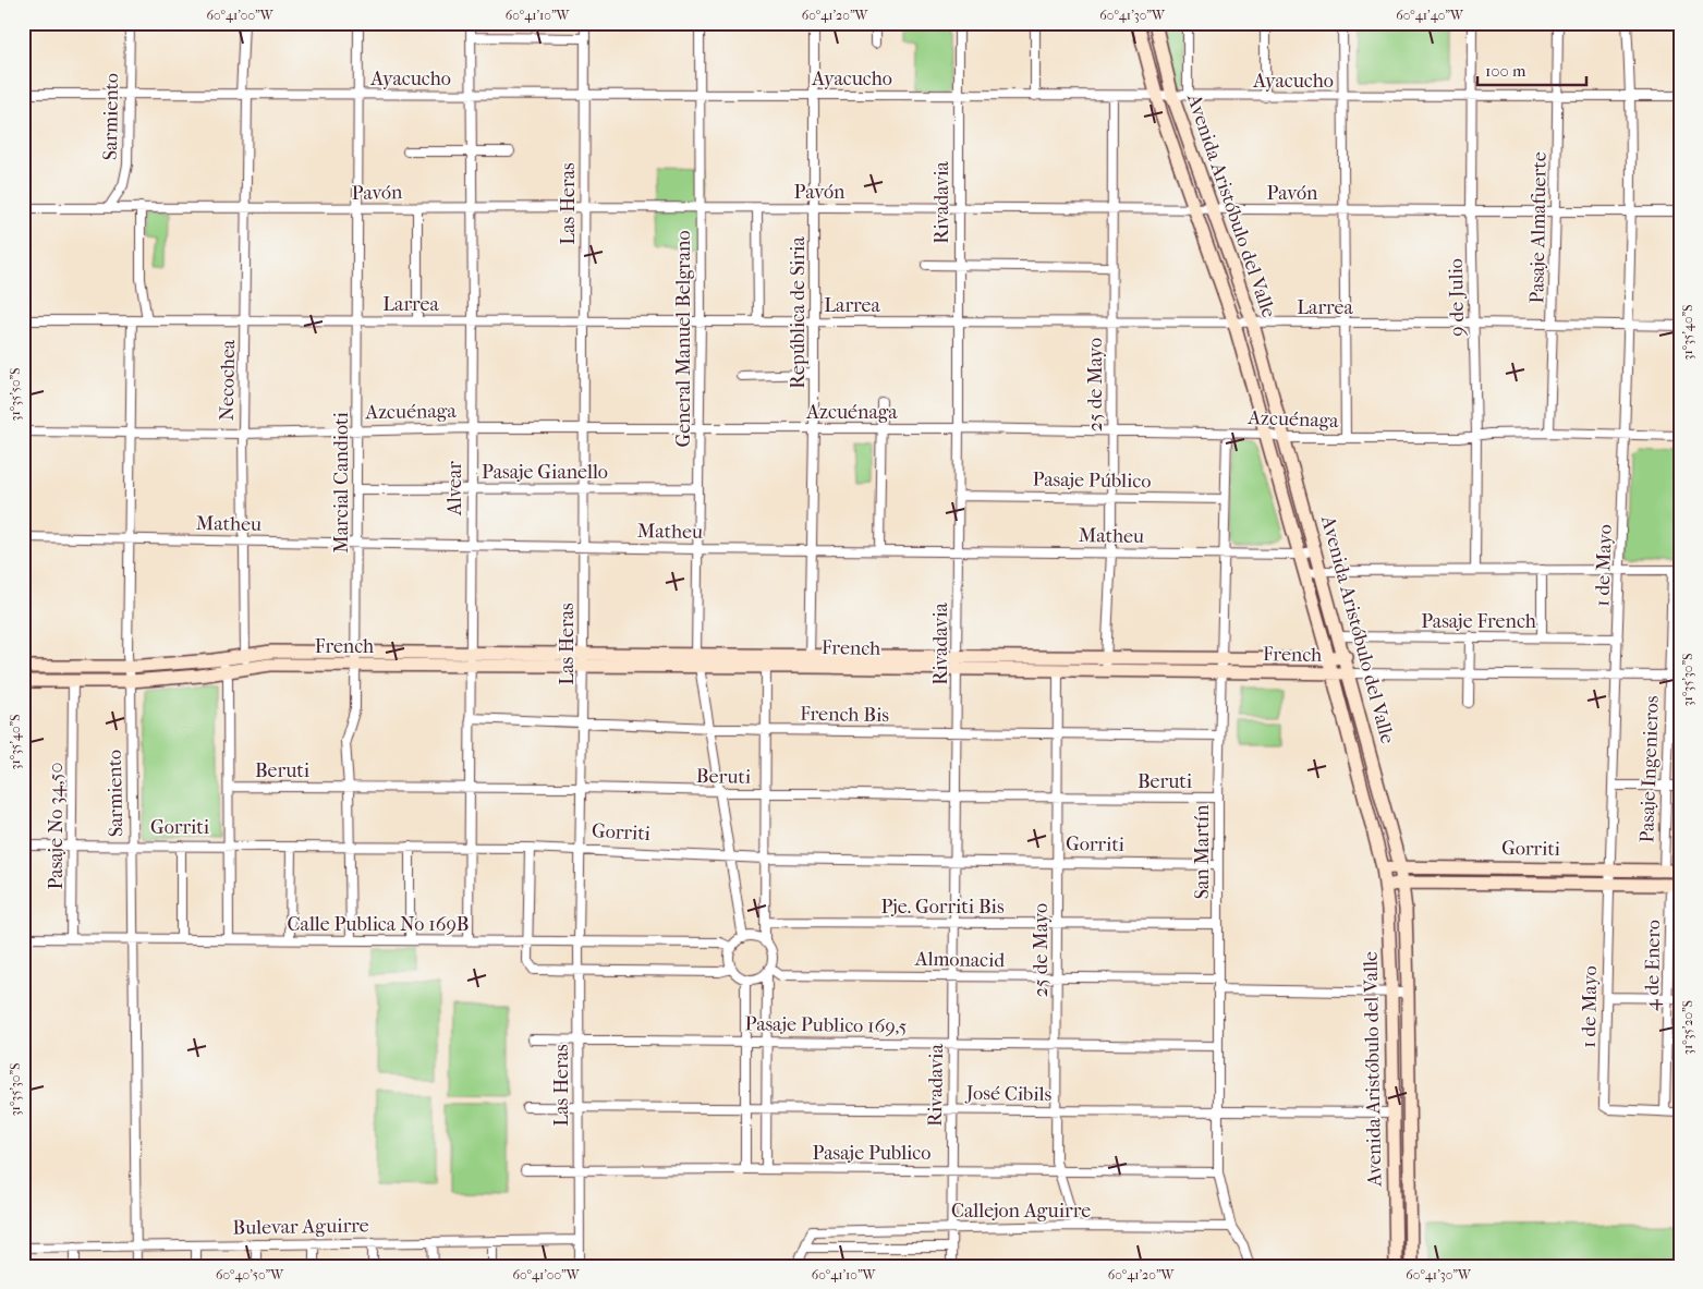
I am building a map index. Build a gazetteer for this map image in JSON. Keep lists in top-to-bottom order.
{
  "streets": {
    "main road": ["Avenida Aristóbulo del Valle", "French", "Gorriti"],
    "street": [
      "Ayacucho",
      "Sarmiento",
      "Pavón",
      "Rivadavia",
      "Las Heras",
      "Pasaje Almafuerte",
      "9 de Julio",
      "Larrea",
      "República de Siria",
      "General Manuel Belgrano",
      "Necochea",
      "25 de Mayo",
      "Azcuénaga",
      "Pasaje Gianello",
      "Pasaje Público",
      "Marcial Candioti",
      "Alvear",
      "Matheu",
      "1 de Mayo",
      "Pasaje French",
      "French Bis",
      "Pasaje Ingenieros",
      "Beruti",
      "Pasaje No 34,50",
      "San Martín",
      "Pje. Gorriti Bis",
      "Calle Publica No 169B",
      "Almonacid",
      "4 de Enero",
      "Pasaje Publico 169,5",
      "José Cibils",
      "Pasaje Publico",
      "Callejon Aguirre",
      "Bulevar Aguirre"
    ]
  },
  "crossings": [
    ["Ayacucho", "Sarmiento"],
    ["Ayacucho", "Rivadavia"],
    ["Ayacucho", "Las Heras"],
    ["Ayacucho", "Avenida Aristóbulo del Valle"],
    ["Ayacucho", "Pasaje Almafuerte"],
    ["Ayacucho", "9 de Julio"],
    ["Ayacucho", "República de Siria"],
    ["Ayacucho", "General Manuel Belgrano"],
    ["Ayacucho", "Necochea"],
    ["Ayacucho", "25 de Mayo"],
    ["Ayacucho", "Marcial Candioti"],
    ["Ayacucho", "Alvear"],
    ["Ayacucho", "1 de Mayo"],
    ["Sarmiento", "Pavón"],
    ["Sarmiento", "Larrea"],
    ["Sarmiento", "Azcuénaga"],
    ["Sarmiento", "Matheu"],
    ["Sarmiento", "French"],
    ["Sarmiento", "Gorriti"],
    ["Sarmiento", "Calle Publica No 169B"],
    ["Sarmiento", "Bulevar Aguirre"],
    ["Pavón", "Rivadavia"],
    ["Pavón", "Las Heras"],
    ["Pavón", "Avenida Aristóbulo del Valle"],
    ["Pavón", "Pasaje Almafuerte"],
    ["Pavón", "9 de Julio"],
    ["Pavón", "República de Siria"],
    ["Pavón", "General Manuel Belgrano"],
    ["Pavón", "Necochea"],
    ["Pavón", "25 de Mayo"],
    ["Pavón", "Marcial Candioti"],
    ["Pavón", "Alvear"],
    ["Pavón", "1 de Mayo"],
    ["Rivadavia", "Larrea"],
    ["Rivadavia", "Azcuénaga"],
    ["Rivadavia", "Pasaje Público"],
    ["Rivadavia", "Matheu"],
    ["Rivadavia", "French"],
    ["Rivadavia", "French Bis"],
    ["Rivadavia", "Beruti"],
    ["Rivadavia", "Gorriti"],
    ["Rivadavia", "Pje. Gorriti Bis"],
    ["Rivadavia", "Almonacid"],
    ["Rivadavia", "Pasaje Publico 169,5"],
    ["Rivadavia", "José Cibils"],
    ["Rivadavia", "Pasaje Publico"],
    ["Rivadavia", "Callejon Aguirre"],
    ["Las Heras", "Larrea"],
    ["Las Heras", "Azcuénaga"],
    ["Las Heras", "Pasaje Gianello"],
    ["Las Heras", "Matheu"],
    ["Las Heras", "French"],
    ["Las Heras", "French Bis"],
    ["Las Heras", "Beruti"],
    ["Las Heras", "Gorriti"],
    ["Las Heras", "Calle Publica No 169B"],
    ["Las Heras", "Pasaje Publico 169,5"],
    ["Las Heras", "José Cibils"],
    ["Las Heras", "Pasaje Publico"],
    ["Las Heras", "Bulevar Aguirre"],
    ["Avenida Aristóbulo del Valle", "Larrea"],
    ["Avenida Aristóbulo del Valle", "Azcuénaga"],
    ["Avenida Aristóbulo del Valle", "Matheu"],
    ["Avenida Aristóbulo del Valle", "Pasaje French"],
    ["Avenida Aristóbulo del Valle", "French"],
    ["Avenida Aristóbulo del Valle", "Gorriti"],
    ["Avenida Aristóbulo del Valle", "José Cibils"],
    ["Pasaje Almafuerte", "Larrea"],
    ["Pasaje Almafuerte", "Azcuénaga"],
    ["9 de Julio", "Larrea"],
    ["9 de Julio", "Azcuénaga"],
    ["Larrea", "República de Siria"],
    ["Larrea", "General Manuel Belgrano"],
    ["Larrea", "Necochea"],
    ["Larrea", "25 de Mayo"],
    ["Larrea", "Marcial Candioti"],
    ["Larrea", "Alvear"],
    ["Larrea", "1 de Mayo"],
    ["República de Siria", "Azcuénaga"],
    ["República de Siria", "Matheu"],
    ["República de Siria", "French"],
    ["General Manuel Belgrano", "Azcuénaga"],
    ["General Manuel Belgrano", "Pasaje Gianello"],
    ["General Manuel Belgrano", "Matheu"],
    ["General Manuel Belgrano", "French"],
    ["Necochea", "Azcuénaga"],
    ["Necochea", "Matheu"],
    ["Necochea", "French"],
    ["25 de Mayo", "Azcuénaga"],
    ["25 de Mayo", "Pasaje Público"],
    ["25 de Mayo", "Matheu"],
    ["25 de Mayo", "French"],
    ["25 de Mayo", "French Bis"],
    ["25 de Mayo", "Beruti"],
    ["25 de Mayo", "Gorriti"],
    ["25 de Mayo", "Pje. Gorriti Bis"],
    ["25 de Mayo", "Almonacid"],
    ["25 de Mayo", "Pasaje Publico 169,5"],
    ["25 de Mayo", "José Cibils"],
    ["25 de Mayo", "Pasaje Publico"],
    ["25 de Mayo", "Callejon Aguirre"],
    ["Azcuénaga", "Marcial Candioti"],
    ["Azcuénaga", "Alvear"],
    ["Azcuénaga", "1 de Mayo"],
    ["Azcuénaga", "San Martín"],
    ["Pasaje Gianello", "Marcial Candioti"],
    ["Pasaje Gianello", "Alvear"],
    ["Pasaje Público", "San Martín"],
    ["Marcial Candioti", "Matheu"],
    ["Marcial Candioti", "French"],
    ["Marcial Candioti", "Beruti"],
    ["Marcial Candioti", "Gorriti"],
    ["Marcial Candioti", "Calle Publica No 169B"],
    ["Alvear", "Matheu"],
    ["Alvear", "French"],
    ["Alvear", "French Bis"],
    ["Alvear", "Beruti"],
    ["Alvear", "Gorriti"],
    ["Alvear", "Calle Publica No 169B"],
    ["Matheu", "San Martín"],
    ["1 de Mayo", "Pasaje French"],
    ["1 de Mayo", "French"],
    ["1 de Mayo", "Gorriti"],
    ["1 de Mayo", "4 de Enero"],
    ["French", "Pasaje Ingenieros"],
    ["French", "Pasaje No 34,50"],
    ["French", "San Martín"],
    ["French Bis", "San Martín"],
    ["Pasaje Ingenieros", "Gorriti"],
    ["Beruti", "San Martín"],
    ["Pasaje No 34,50", "Gorriti"],
    ["Pasaje No 34,50", "Calle Publica No 169B"],
    ["Gorriti", "San Martín"],
    ["Gorriti", "4 de Enero"],
    ["San Martín", "Pje. Gorriti Bis"],
    ["San Martín", "Almonacid"],
    ["San Martín", "Pasaje Publico 169,5"],
    ["San Martín", "José Cibils"],
    ["San Martín", "Pasaje Publico"],
    ["San Martín", "Callejon Aguirre"],
    ["Calle Publica No 169B", "Almonacid"]
  ],
  "scale_bar": "100 m",
  "coordinates": [
    "60°41'00\"W",
    "60°41'10\"W",
    "60°41'20\"W",
    "60°41'30\"W",
    "60°41'40\"W",
    "31°35'40\"S",
    "31°35'50\"S",
    "31°35'30\"S",
    "31°35'20\"S",
    "60°40'50\"W"
  ]
}
